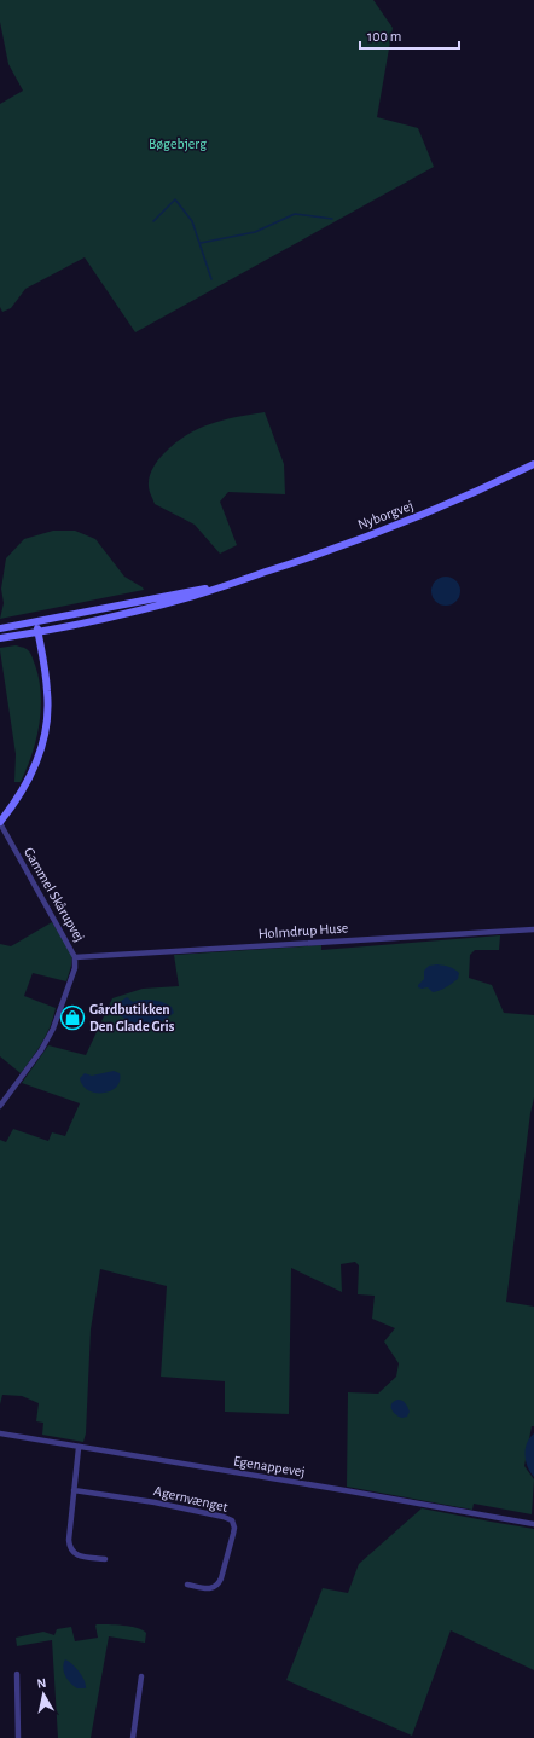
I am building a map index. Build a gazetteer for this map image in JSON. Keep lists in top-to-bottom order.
{
  "streets": {
    "main road": ["Nyborgvej"],
    "street": [
      "Gammel Skårupvej",
      "Holmdrup Huse",
      "Egenappevej",
      "Agernvænget"
    ]
  },
  "crossings": [
    ["Gammel Skårupvej", "Holmdrup Huse"]
  ],
  "parks": ["Bøgebjerg"],
  "places": {
    "shop": ["Gårdbutikken Den Glade Gris"]
  },
  "scale_bar": "100 m",
  "north": "top"
}
